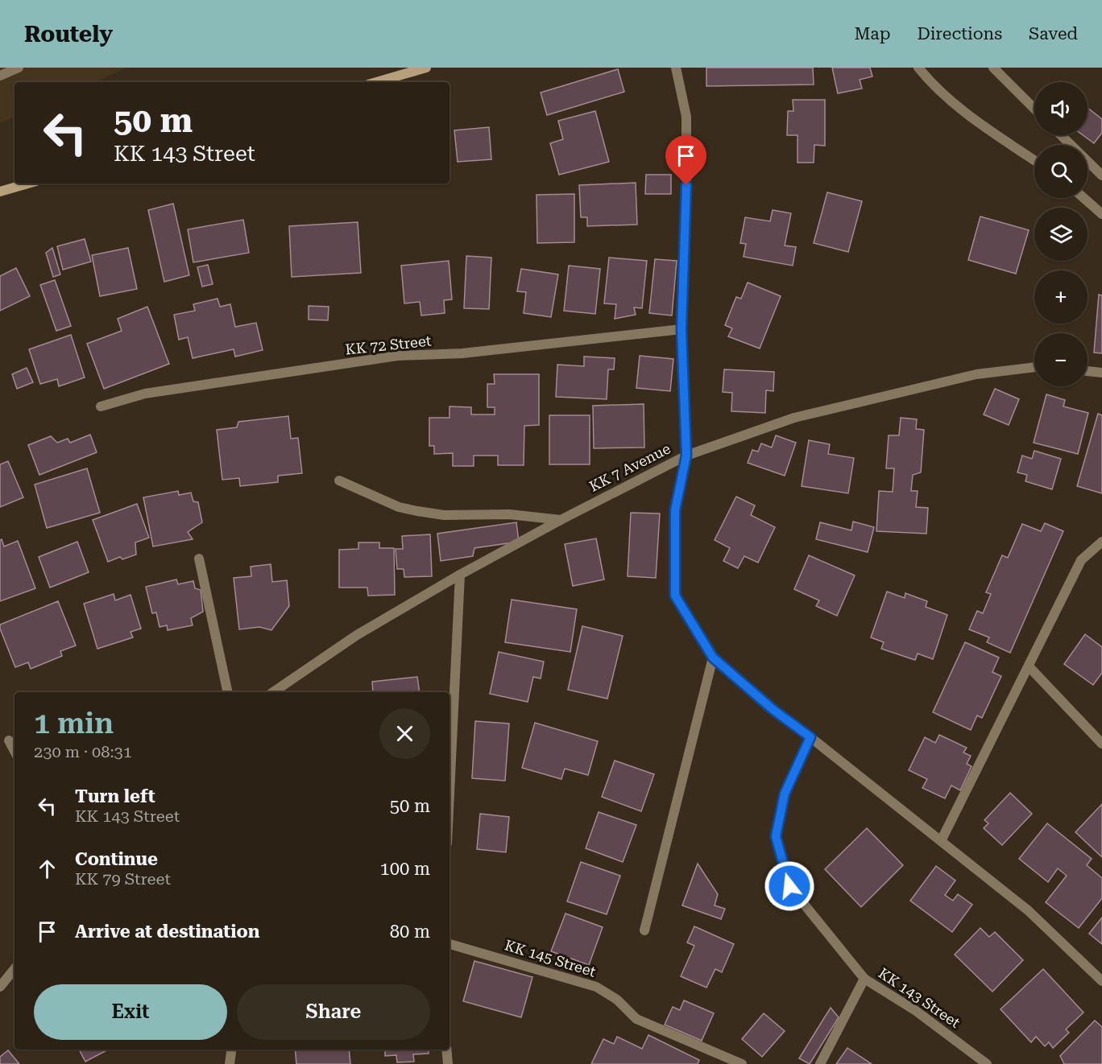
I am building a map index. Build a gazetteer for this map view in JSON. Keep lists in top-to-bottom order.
{
  "streets": {
    "street": [
      "KK 72 Street",
      "KK 7 Avenue",
      "KK 145 Street",
      "KK 143 Street"
    ]
  },
  "page": {
    "header": "Routely",
    "nav": ["Map", "Directions", "Saved"],
    "map_buttons": ["+", "−"],
    "turn": ["50 m", "KK 143 Street"],
    "heading": ["1 min", "230 m · 08:31"],
    "list": [
      {
        "name": "Turn left",
        "note": "KK 143 Street",
        "value": "50 m"
      },
      {
        "name": "Continue",
        "note": "KK 79 Street",
        "value": "100 m"
      },
      {
        "name": "Arrive at destination",
        "value": "80 m"
      }
    ],
    "buttons": ["Exit", "Share"]
  }
}
